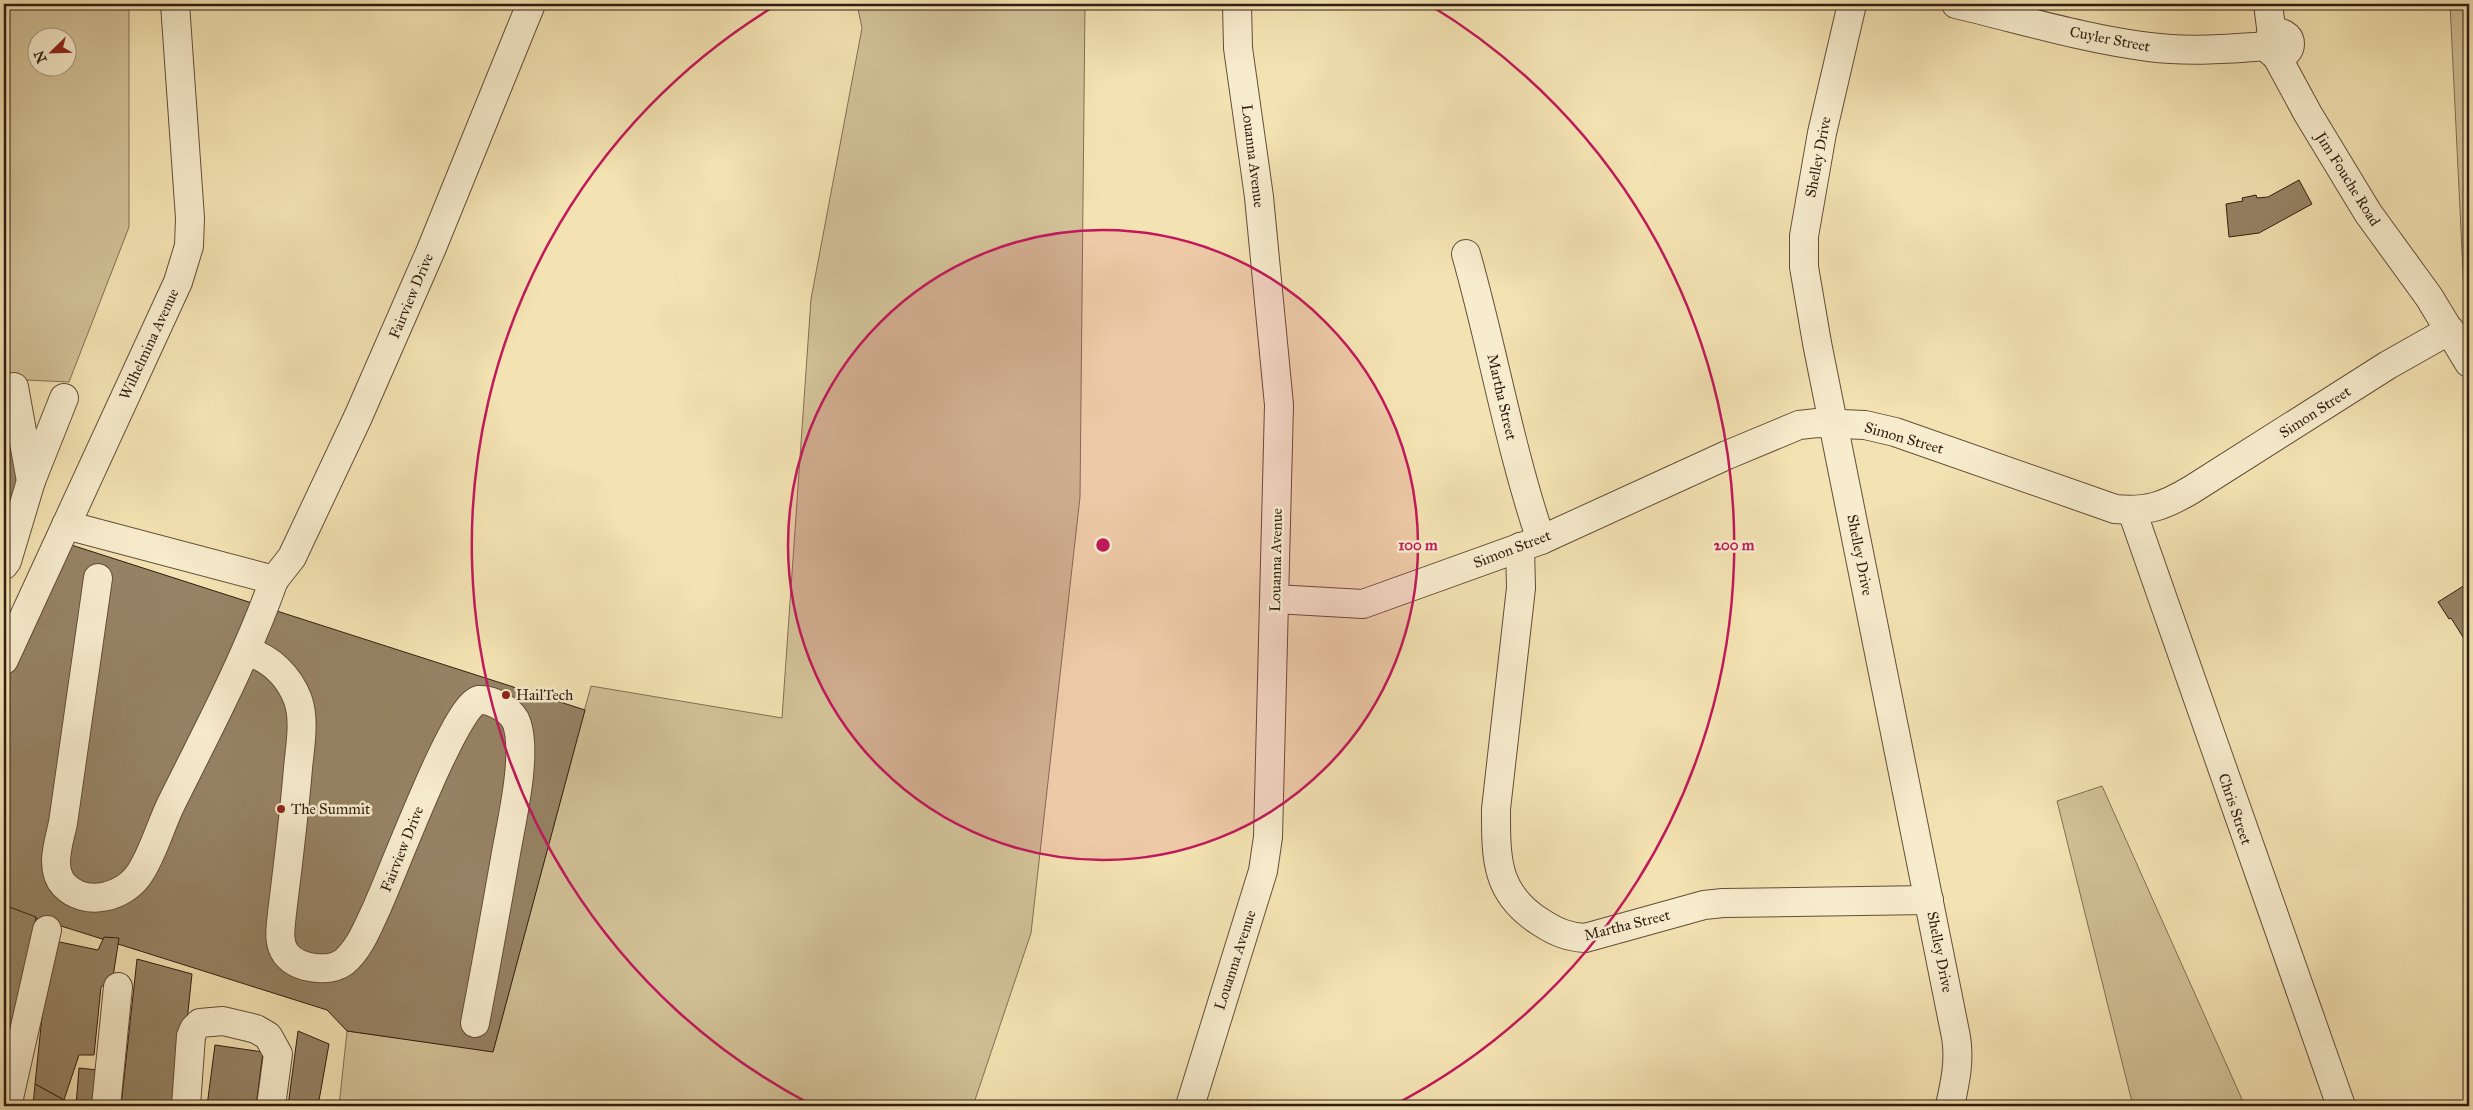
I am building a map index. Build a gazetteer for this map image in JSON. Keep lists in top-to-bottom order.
{
  "streets": {
    "street": [
      "Cuyler Street",
      "Louanna Avenue",
      "Shelley Drive",
      "Jim Fouche Road",
      "Fairview Drive",
      "Wilhelmina Avenue",
      "Martha Street",
      "Simon Street",
      "Chris Street"
    ]
  },
  "crossings": [
    ["Cuyler Street", "Jim Fouche Road"],
    ["Louanna Avenue", "Simon Street"],
    ["Shelley Drive", "Martha Street"],
    ["Shelley Drive", "Simon Street"],
    ["Jim Fouche Road", "Simon Street"],
    ["Martha Street", "Simon Street"],
    ["Simon Street", "Chris Street"]
  ],
  "places": ["HailTech", "The Summit"],
  "north": "bottom left",
  "rings": ["100 m", "200 m"]
}
